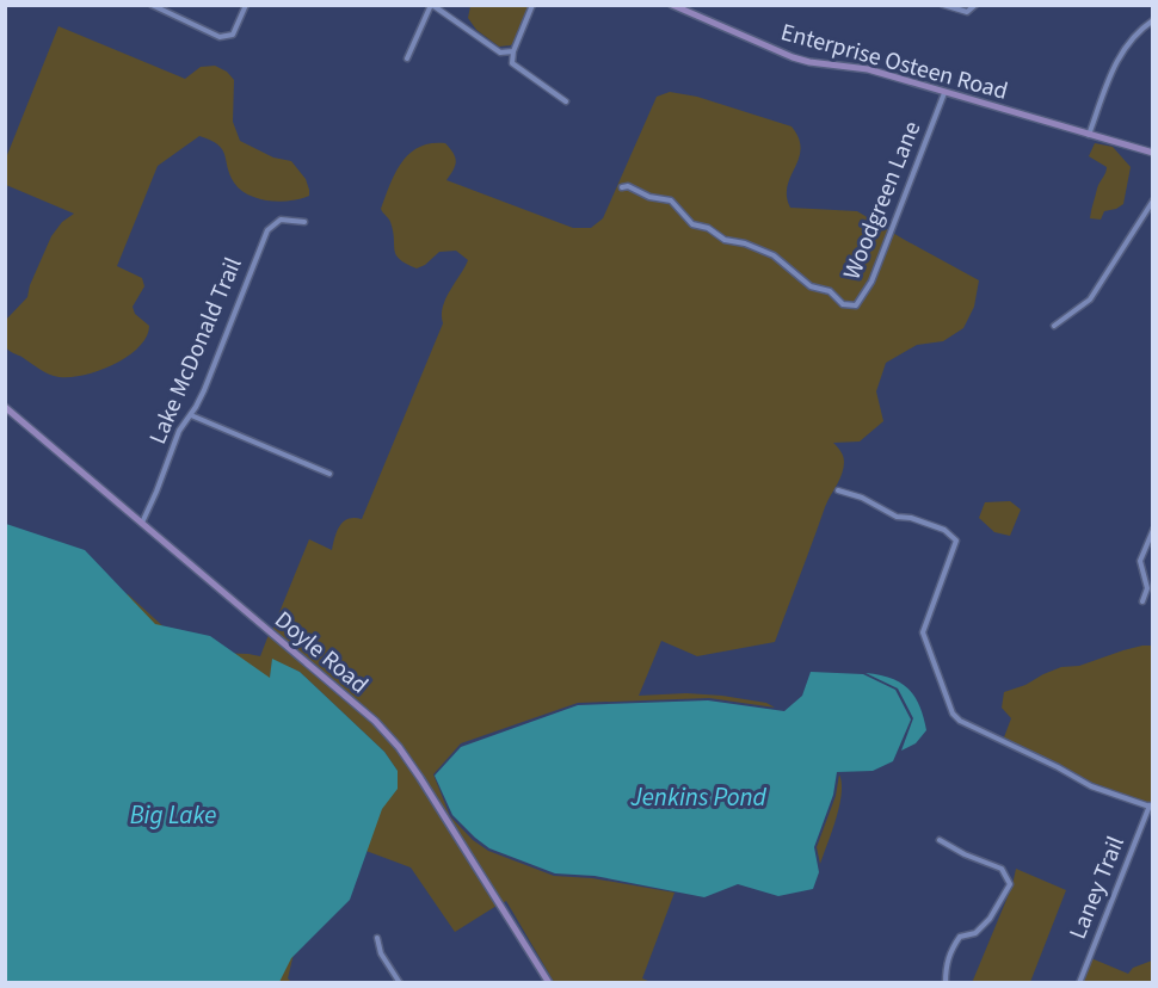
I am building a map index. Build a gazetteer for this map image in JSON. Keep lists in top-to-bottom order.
{
  "streets": {
    "main road": ["Enterprise Osteen Road", "Doyle Road"],
    "street": ["Woodgreen Lane", "Lake McDonald Trail", "Laney Trail"]
  },
  "crossings": [
    ["Enterprise Osteen Road", "Woodgreen Lane"],
    ["Lake McDonald Trail", "Doyle Road"]
  ],
  "water": ["Jenkins Pond", "Big Lake"]
}
